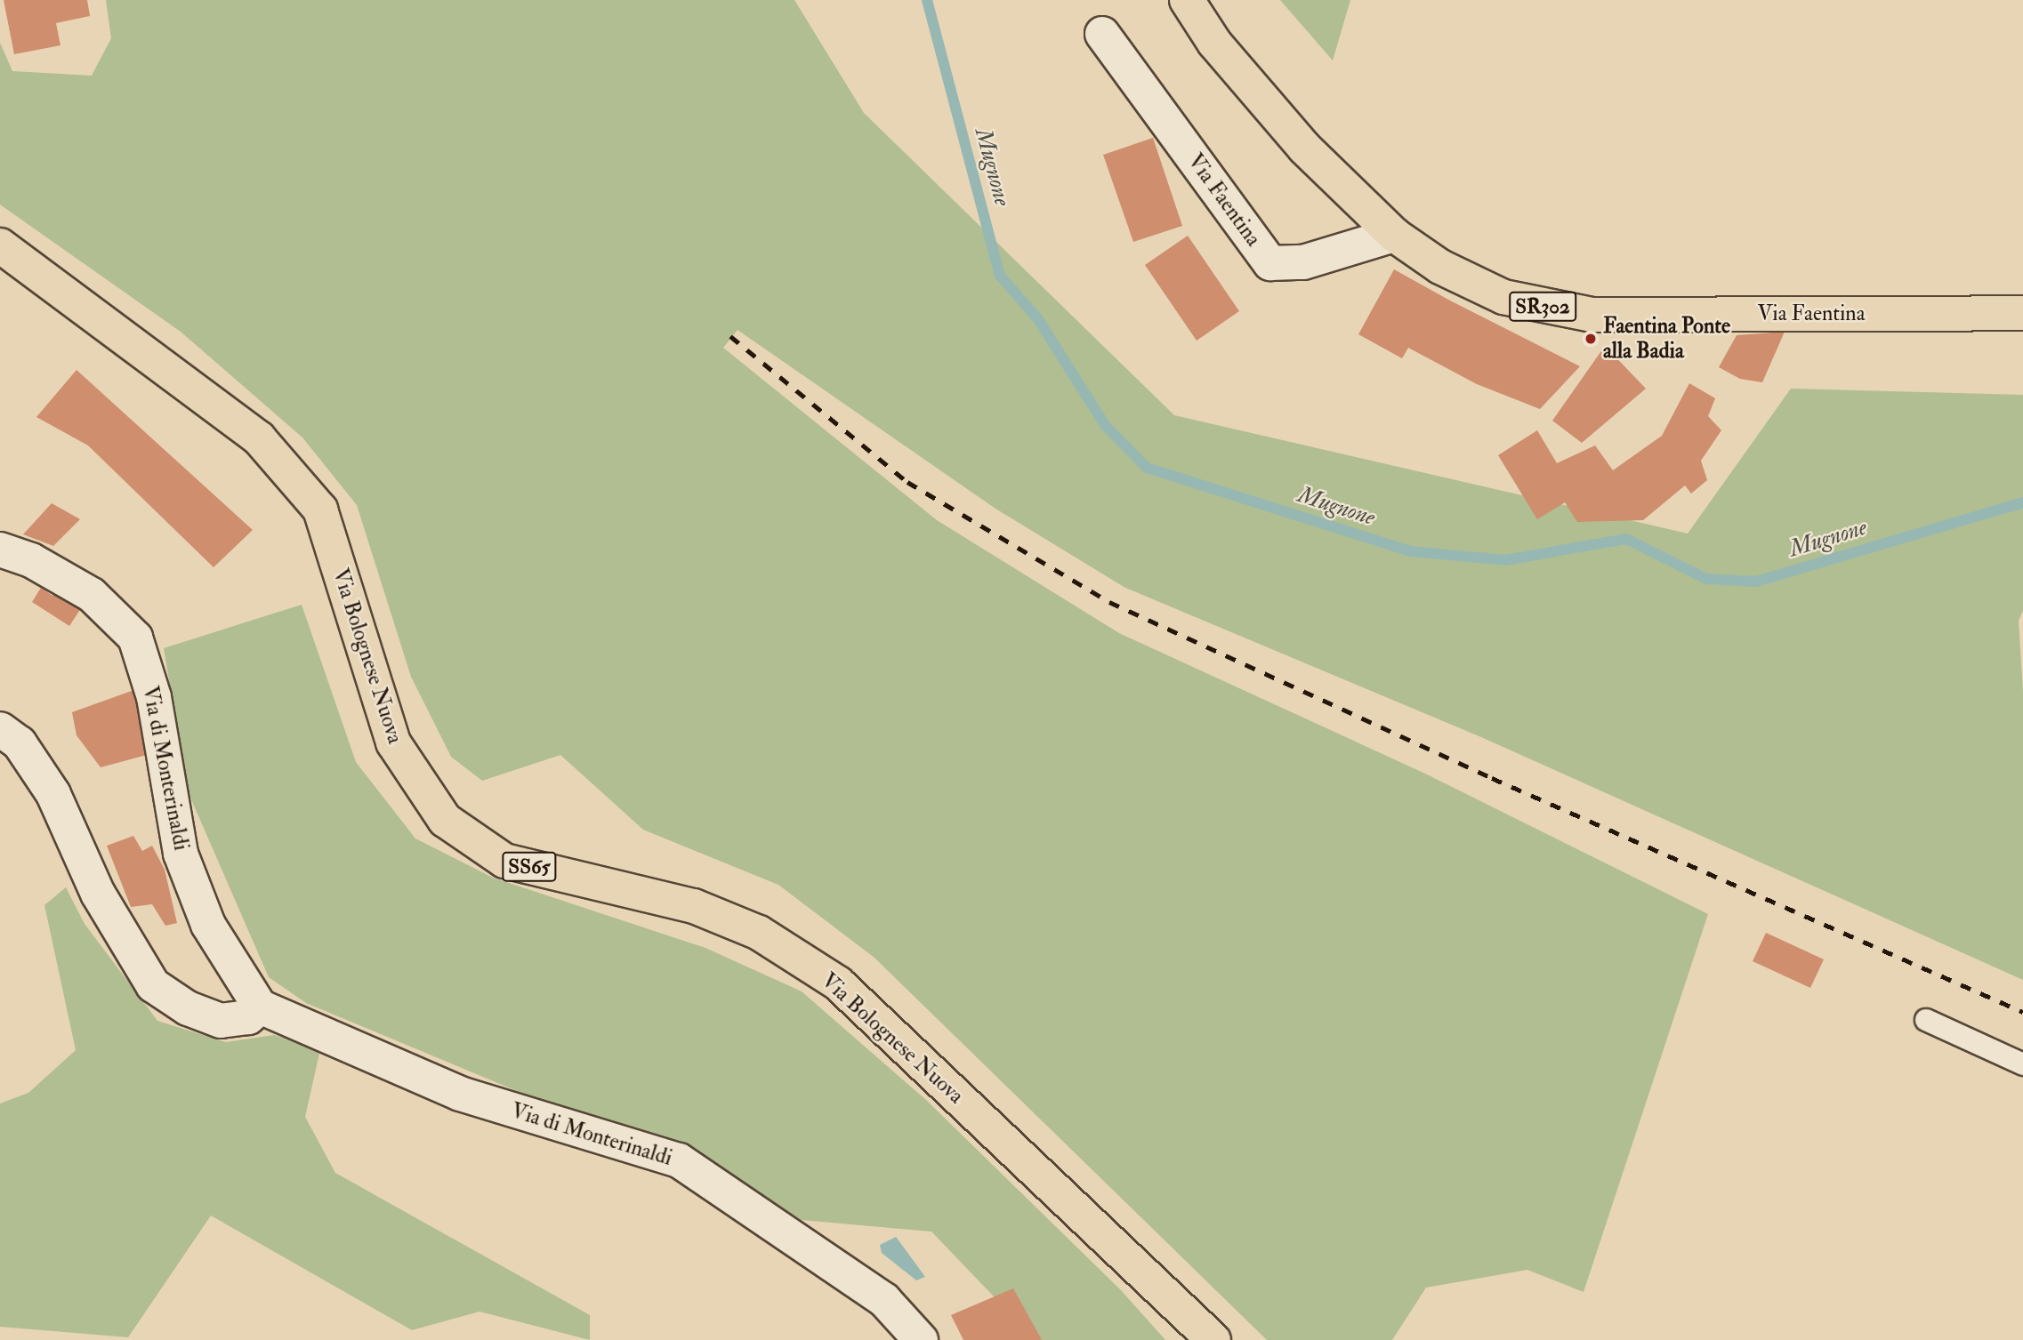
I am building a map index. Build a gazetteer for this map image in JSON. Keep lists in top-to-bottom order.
{
  "streets": {
    "main road": [
      "Via Faentina",
      "SR302",
      "Via Bolognese Nuova",
      "SS65"
    ],
    "street": ["Via di Monterinaldi"]
  },
  "water": ["Mugnone"],
  "places": ["Faentina Ponte alla Badia"]
}
